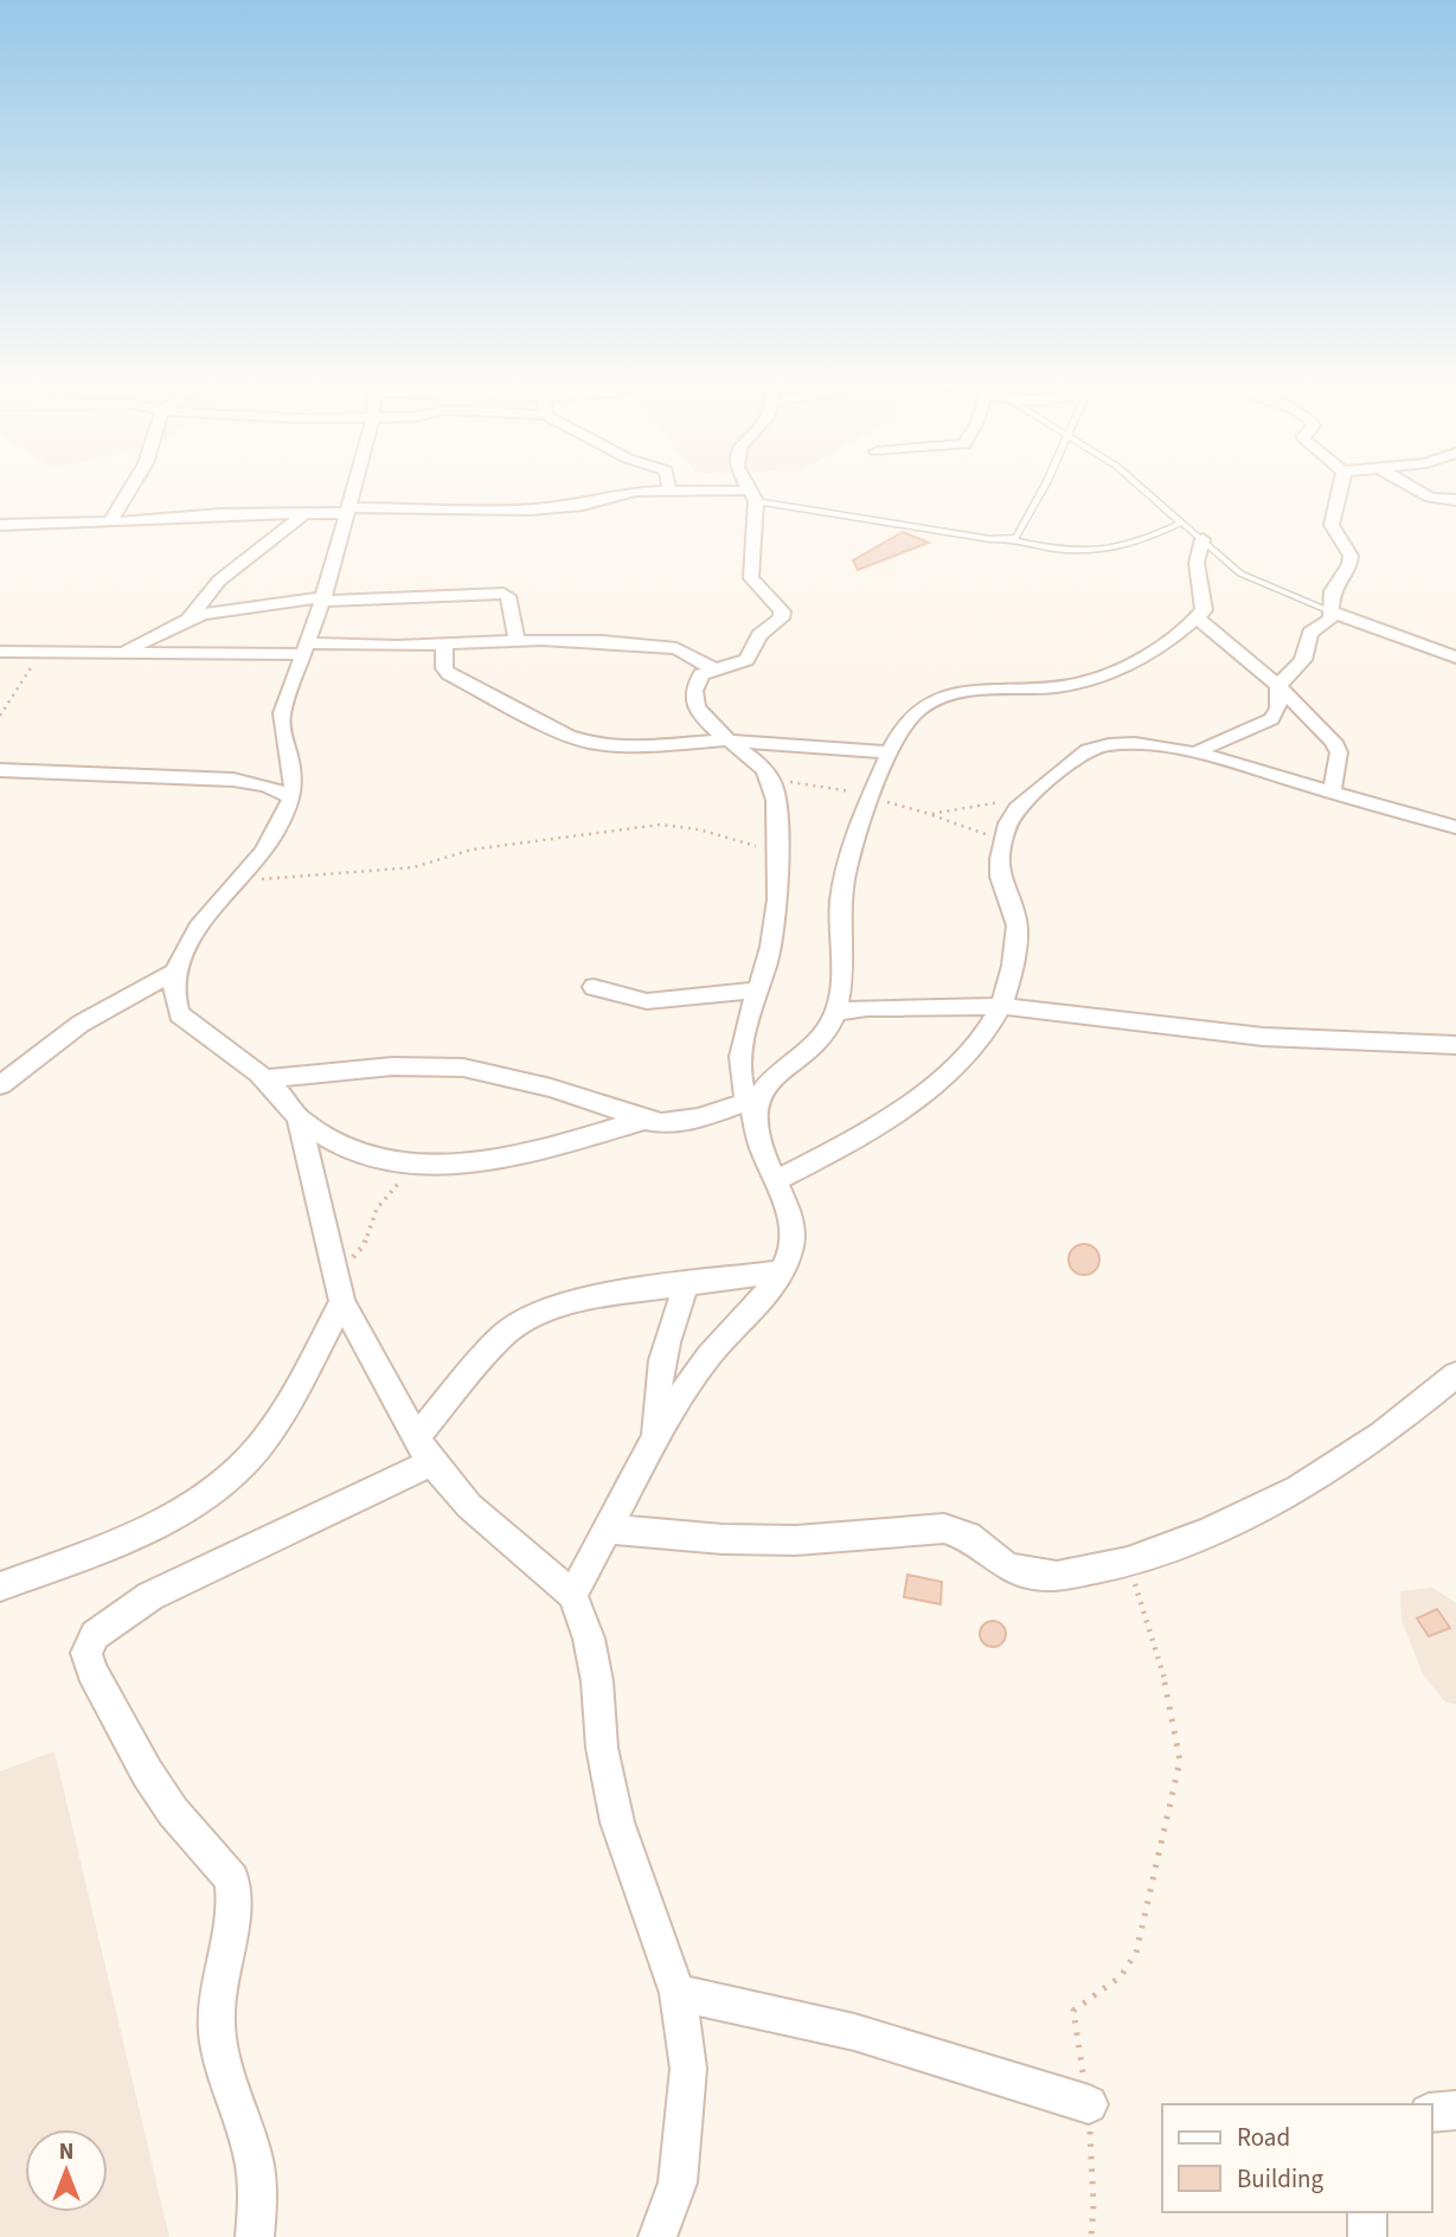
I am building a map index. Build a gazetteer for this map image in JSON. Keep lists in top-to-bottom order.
{
  "legend": ["Road", "Building"],
  "north": "top"
}
